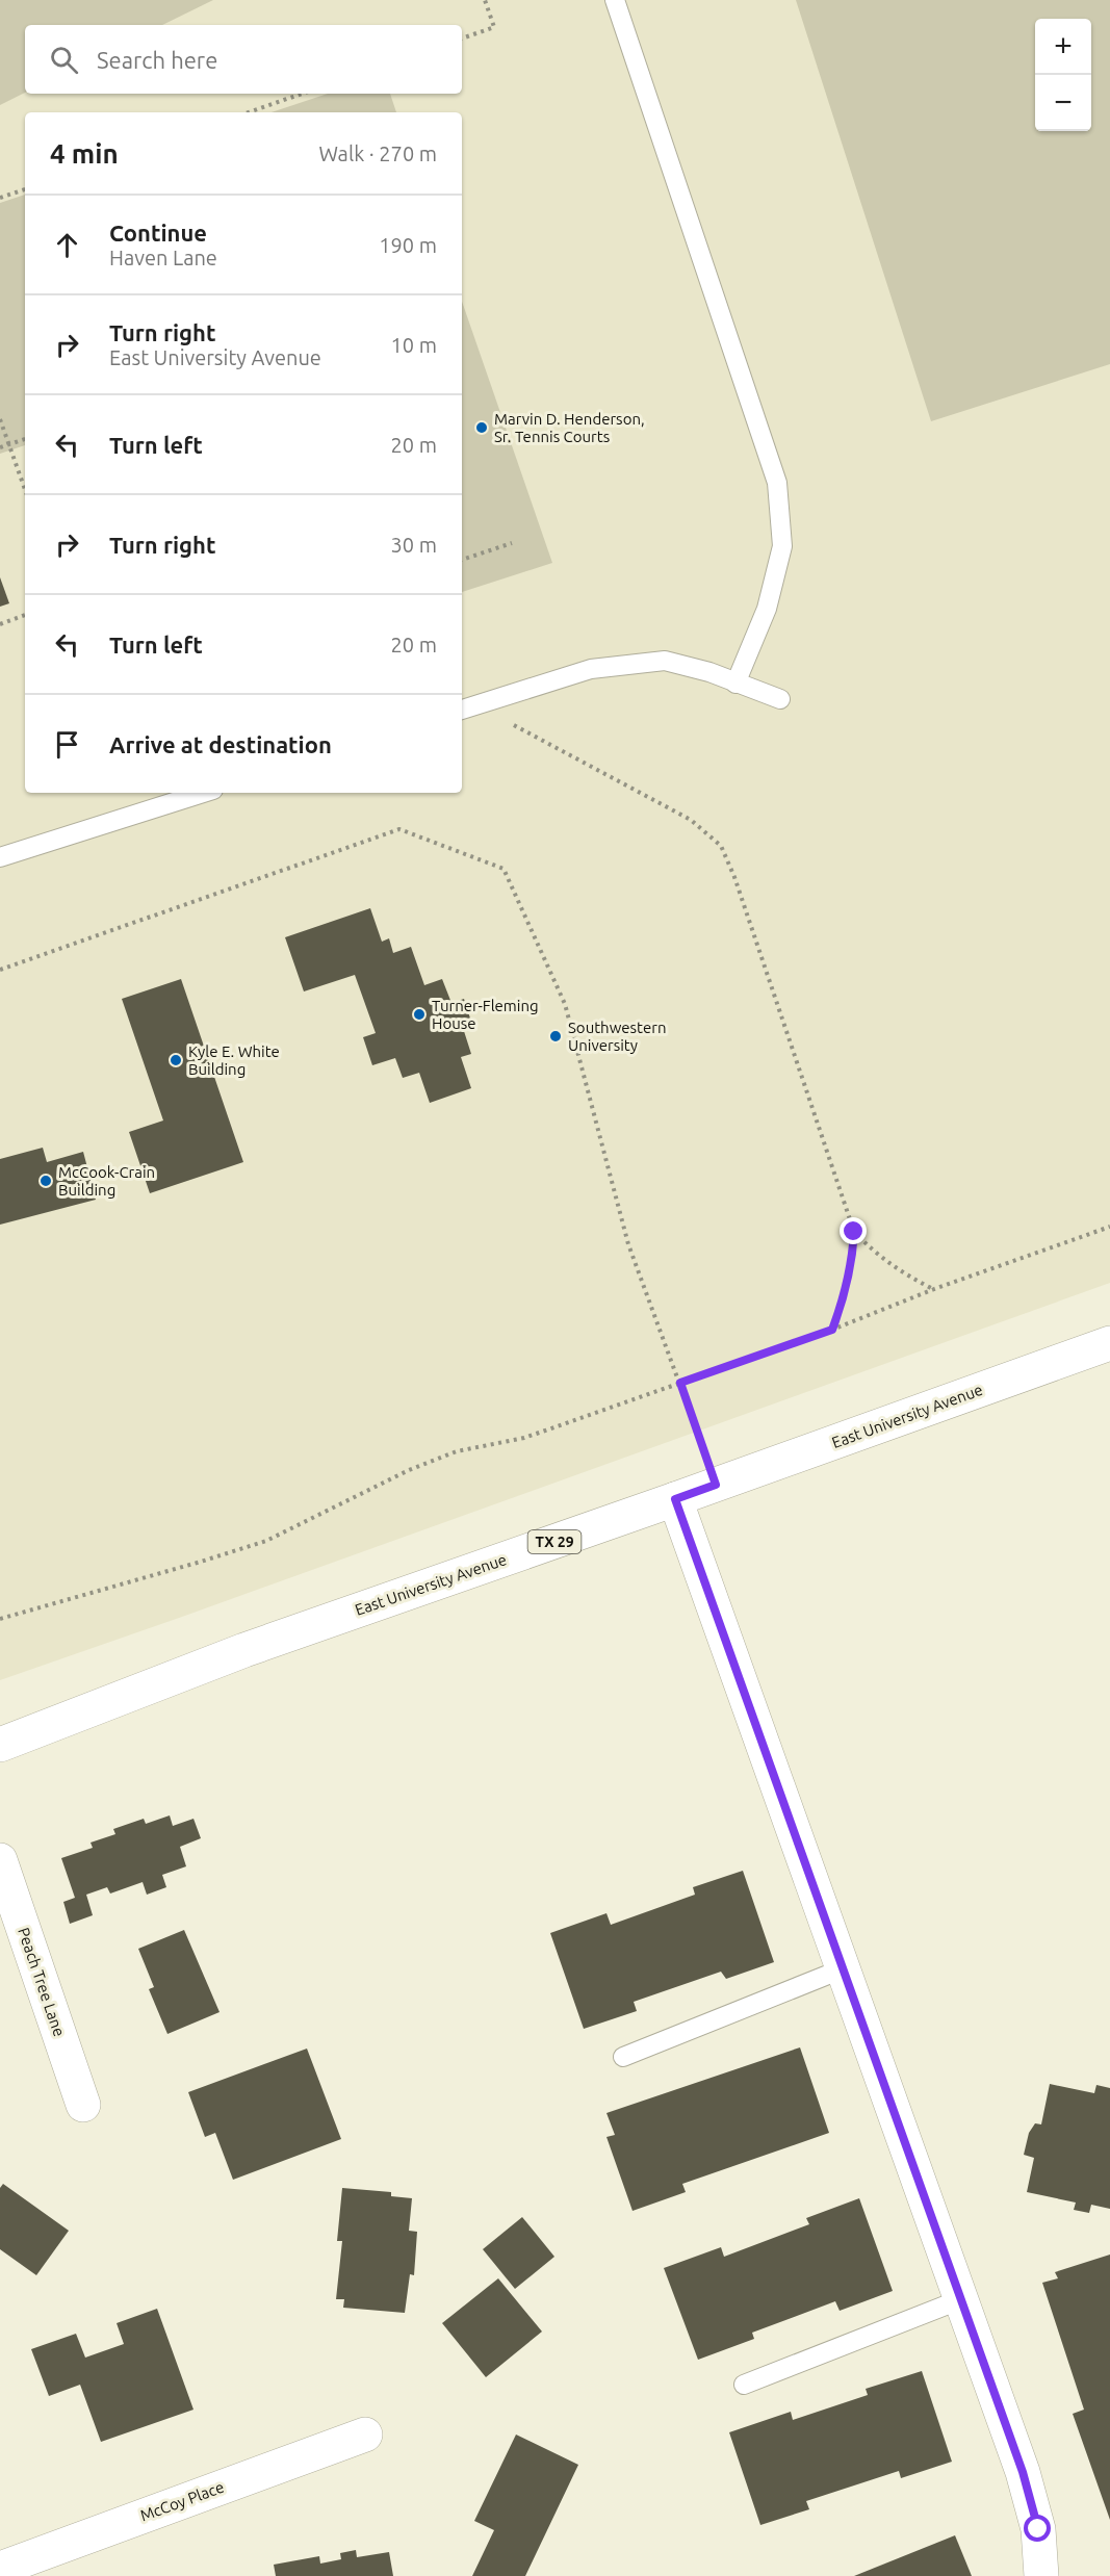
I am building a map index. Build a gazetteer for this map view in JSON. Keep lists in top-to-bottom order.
{
  "streets": {
    "street": [
      "East University Avenue",
      "TX 29",
      "Peach Tree Lane",
      "McCoy Place"
    ]
  },
  "places": [
    "Marvin D. Henderson, Sr. Tennis Courts",
    "Turner-Fleming House",
    "Southwestern University",
    "Kyle E. White Building",
    "McCook-Crain Building"
  ],
  "page": {
    "map_buttons": ["+", "−"],
    "search": "Search here",
    "heading": ["4 min", "Walk · 270 m"],
    "list": [
      ["Continue", "Haven Lane", "190 m"],
      ["Turn right", "East University Avenue", "10 m"],
      ["Turn left", "20 m"],
      ["Turn right", "30 m"],
      ["Turn left", "20 m"],
      "Arrive at destination"
    ]
  }
}
